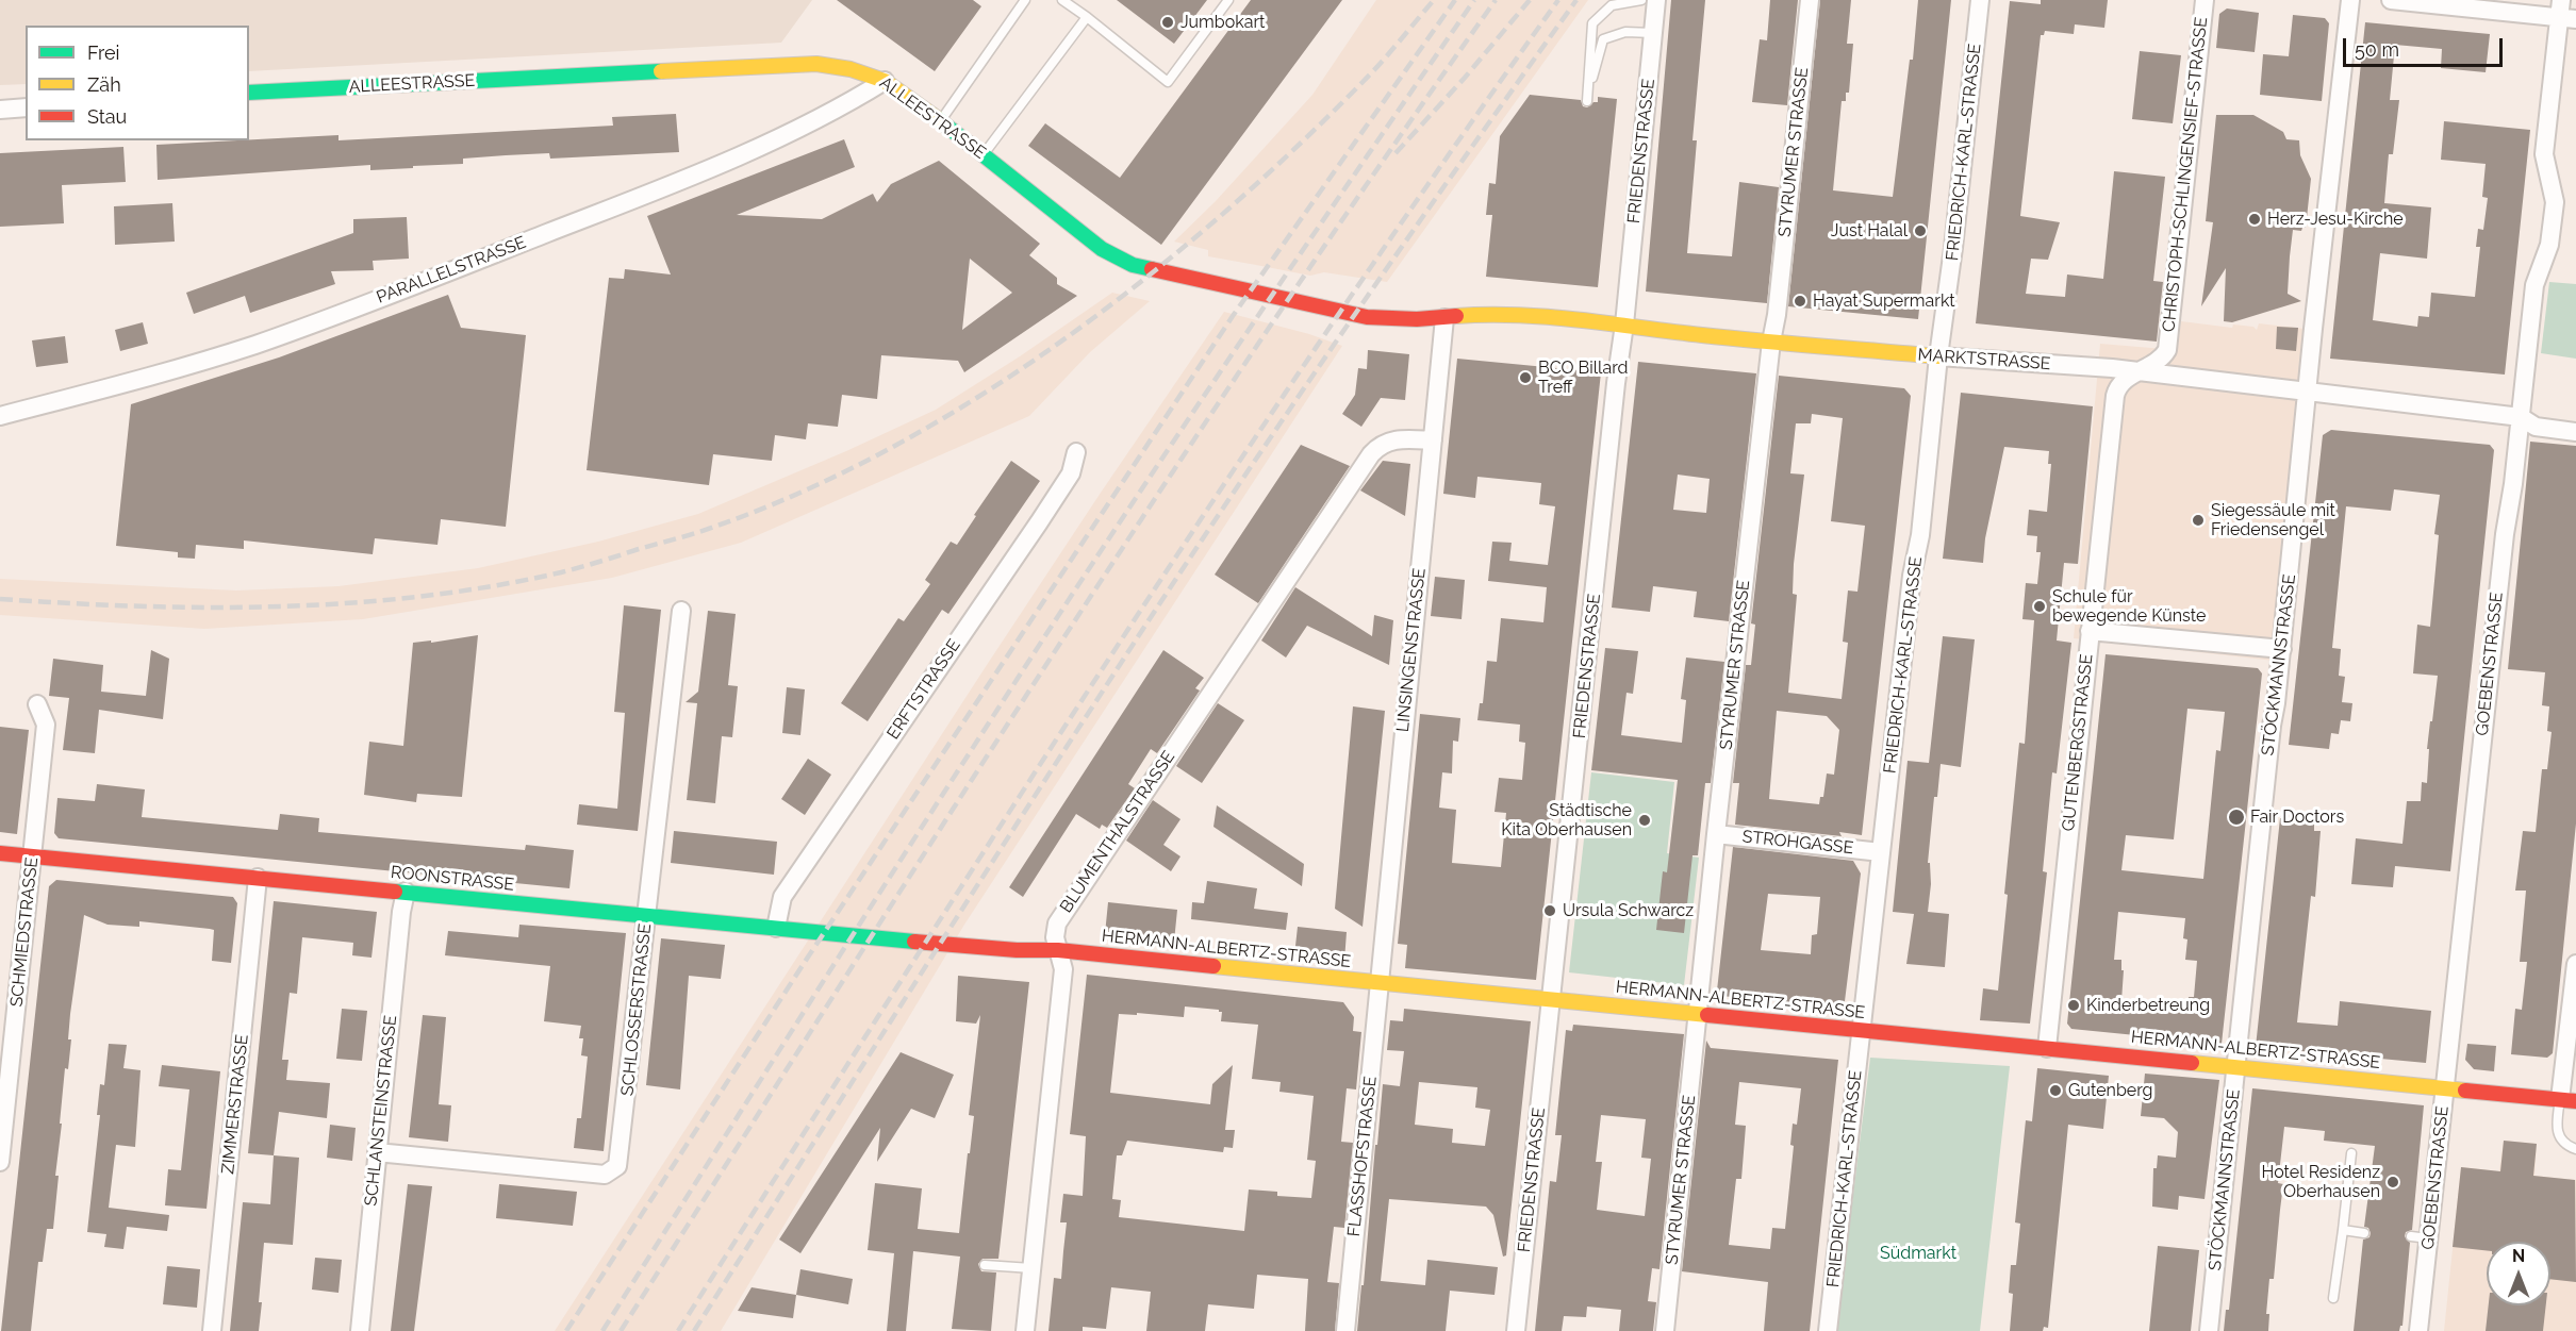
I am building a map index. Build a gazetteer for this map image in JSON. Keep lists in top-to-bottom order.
{
  "streets": {
    "street": [
      "ALLEESTRASSE",
      "FRIEDENSTRASSE",
      "STYRUMER STRASSE",
      "FRIEDRICH-KARL-STRASSE",
      "CHRISTOPH-SCHLINGENSIEF-STRASSE",
      "PARALLELSTRASSE",
      "MARKTSTRASSE",
      "LINSINGENSTRASSE",
      "GOEBENSTRASSE",
      "STÖCKMANNSTRASSE",
      "ERFTSTRASSE",
      "GUTENBERGSTRASSE",
      "BLUMENTHALSTRASSE",
      "STROHGASSE",
      "ROONSTRASSE",
      "SCHMIEDSTRASSE",
      "HERMANN-ALBERTZ-STRASSE",
      "SCHLOSSERSTRASSE",
      "ZIMMERSTRASSE",
      "SCHLANSTEINSTRASSE",
      "FLASSHOFSTRASSE"
    ]
  },
  "crossings": [
    ["ALLEESTRASSE", "PARALLELSTRASSE"],
    ["ALLEESTRASSE", "MARKTSTRASSE"],
    ["FRIEDENSTRASSE", "MARKTSTRASSE"],
    ["FRIEDENSTRASSE", "HERMANN-ALBERTZ-STRASSE"],
    ["STYRUMER STRASSE", "MARKTSTRASSE"],
    ["STYRUMER STRASSE", "STROHGASSE"],
    ["STYRUMER STRASSE", "HERMANN-ALBERTZ-STRASSE"],
    ["FRIEDRICH-KARL-STRASSE", "MARKTSTRASSE"],
    ["FRIEDRICH-KARL-STRASSE", "STROHGASSE"],
    ["FRIEDRICH-KARL-STRASSE", "HERMANN-ALBERTZ-STRASSE"],
    ["CHRISTOPH-SCHLINGENSIEF-STRASSE", "MARKTSTRASSE"],
    ["CHRISTOPH-SCHLINGENSIEF-STRASSE", "GUTENBERGSTRASSE"],
    ["MARKTSTRASSE", "LINSINGENSTRASSE"],
    ["MARKTSTRASSE", "GOEBENSTRASSE"],
    ["MARKTSTRASSE", "STÖCKMANNSTRASSE"],
    ["MARKTSTRASSE", "GUTENBERGSTRASSE"],
    ["LINSINGENSTRASSE", "BLUMENTHALSTRASSE"],
    ["LINSINGENSTRASSE", "HERMANN-ALBERTZ-STRASSE"],
    ["LINSINGENSTRASSE", "FLASSHOFSTRASSE"],
    ["GOEBENSTRASSE", "HERMANN-ALBERTZ-STRASSE"],
    ["STÖCKMANNSTRASSE", "HERMANN-ALBERTZ-STRASSE"],
    ["ERFTSTRASSE", "ROONSTRASSE"],
    ["GUTENBERGSTRASSE", "HERMANN-ALBERTZ-STRASSE"],
    ["BLUMENTHALSTRASSE", "HERMANN-ALBERTZ-STRASSE"],
    ["ROONSTRASSE", "SCHMIEDSTRASSE"],
    ["ROONSTRASSE", "HERMANN-ALBERTZ-STRASSE"],
    ["ROONSTRASSE", "SCHLOSSERSTRASSE"],
    ["ROONSTRASSE", "ZIMMERSTRASSE"],
    ["ROONSTRASSE", "SCHLANSTEINSTRASSE"],
    ["HERMANN-ALBERTZ-STRASSE", "FLASSHOFSTRASSE"],
    ["SCHLOSSERSTRASSE", "SCHLANSTEINSTRASSE"]
  ],
  "parks": ["Südmarkt"],
  "places": [
    "Jumbokart",
    "Herz-Jesu-Kirche",
    "Just Halal",
    "Hayat Supermarkt",
    "BCO Billard Treff",
    "Siegessäule mit Friedensengel",
    "Schule für bewegende Künste",
    "Fair Doctors",
    "Städtische Kita Oberhausen",
    "Ursula Schwarcz",
    "Kinderbetreung",
    "Gutenberg",
    "Hotel Residenz Oberhausen"
  ],
  "legend": ["Frei", "Zäh", "Stau"],
  "scale_bar": "50 m",
  "north": "top"
}
